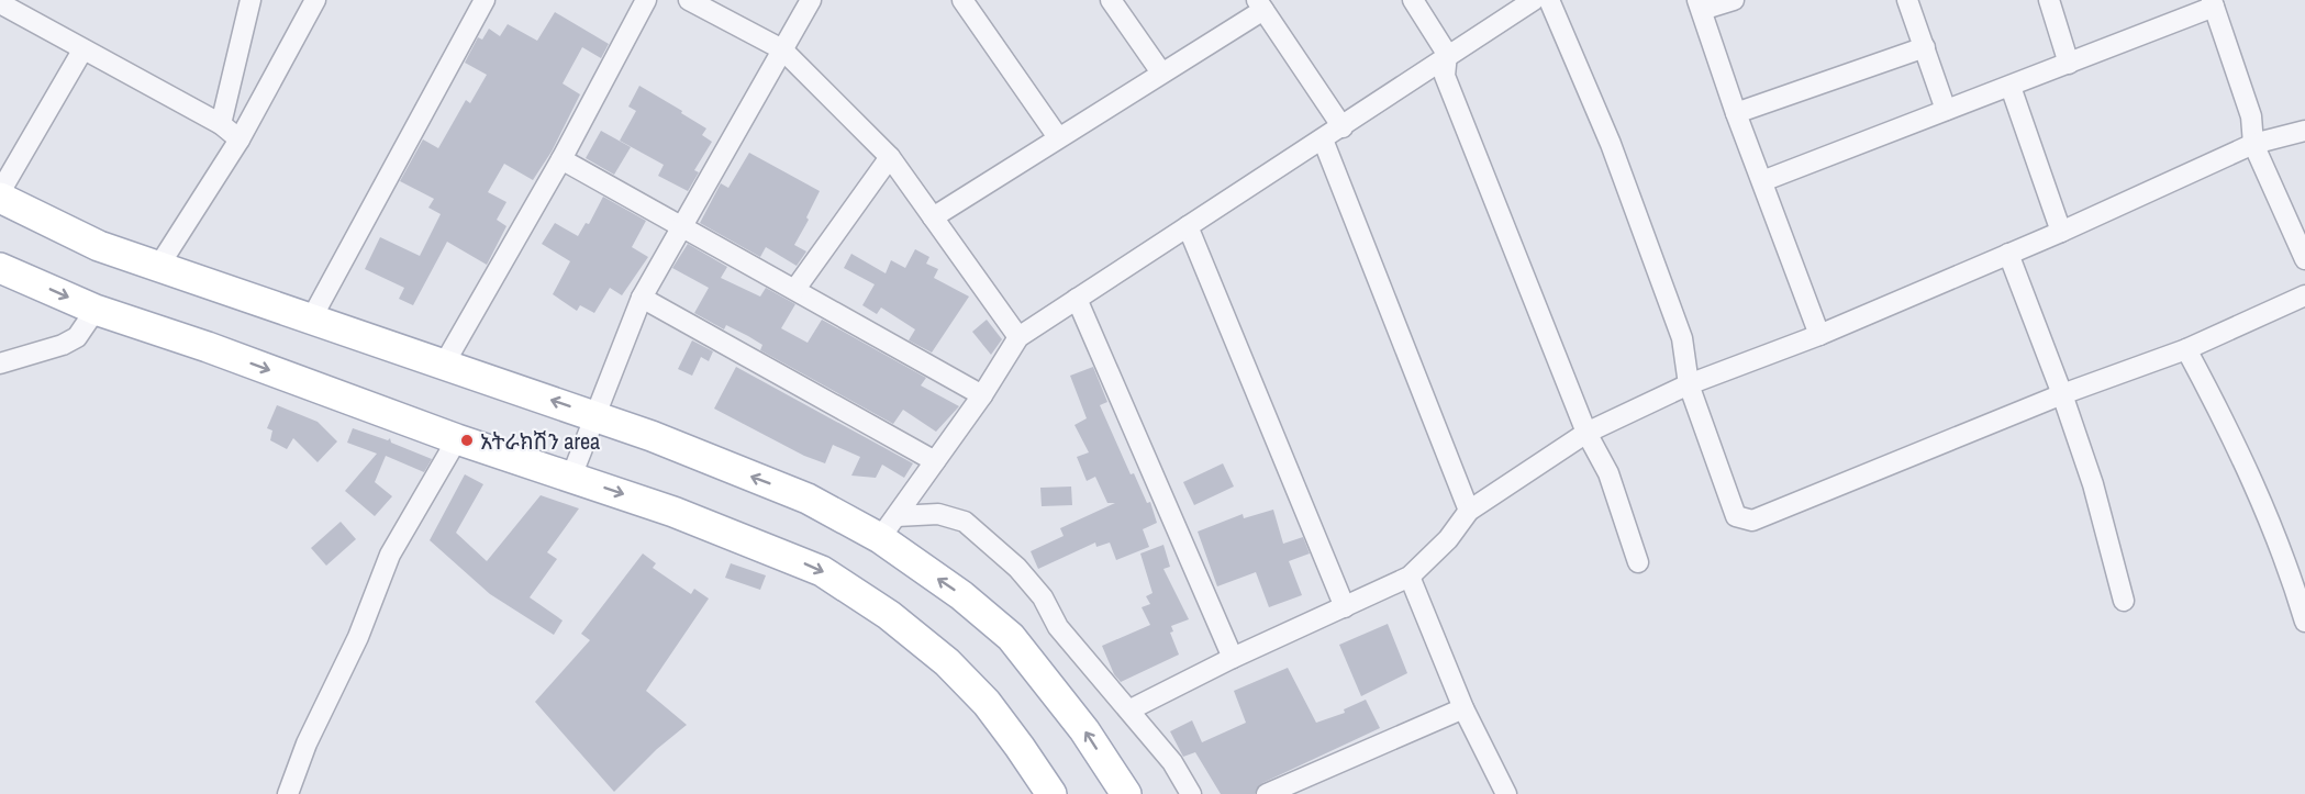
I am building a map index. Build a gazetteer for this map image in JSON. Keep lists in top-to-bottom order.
{
  "places": ["አትራክሽን area"]
}
